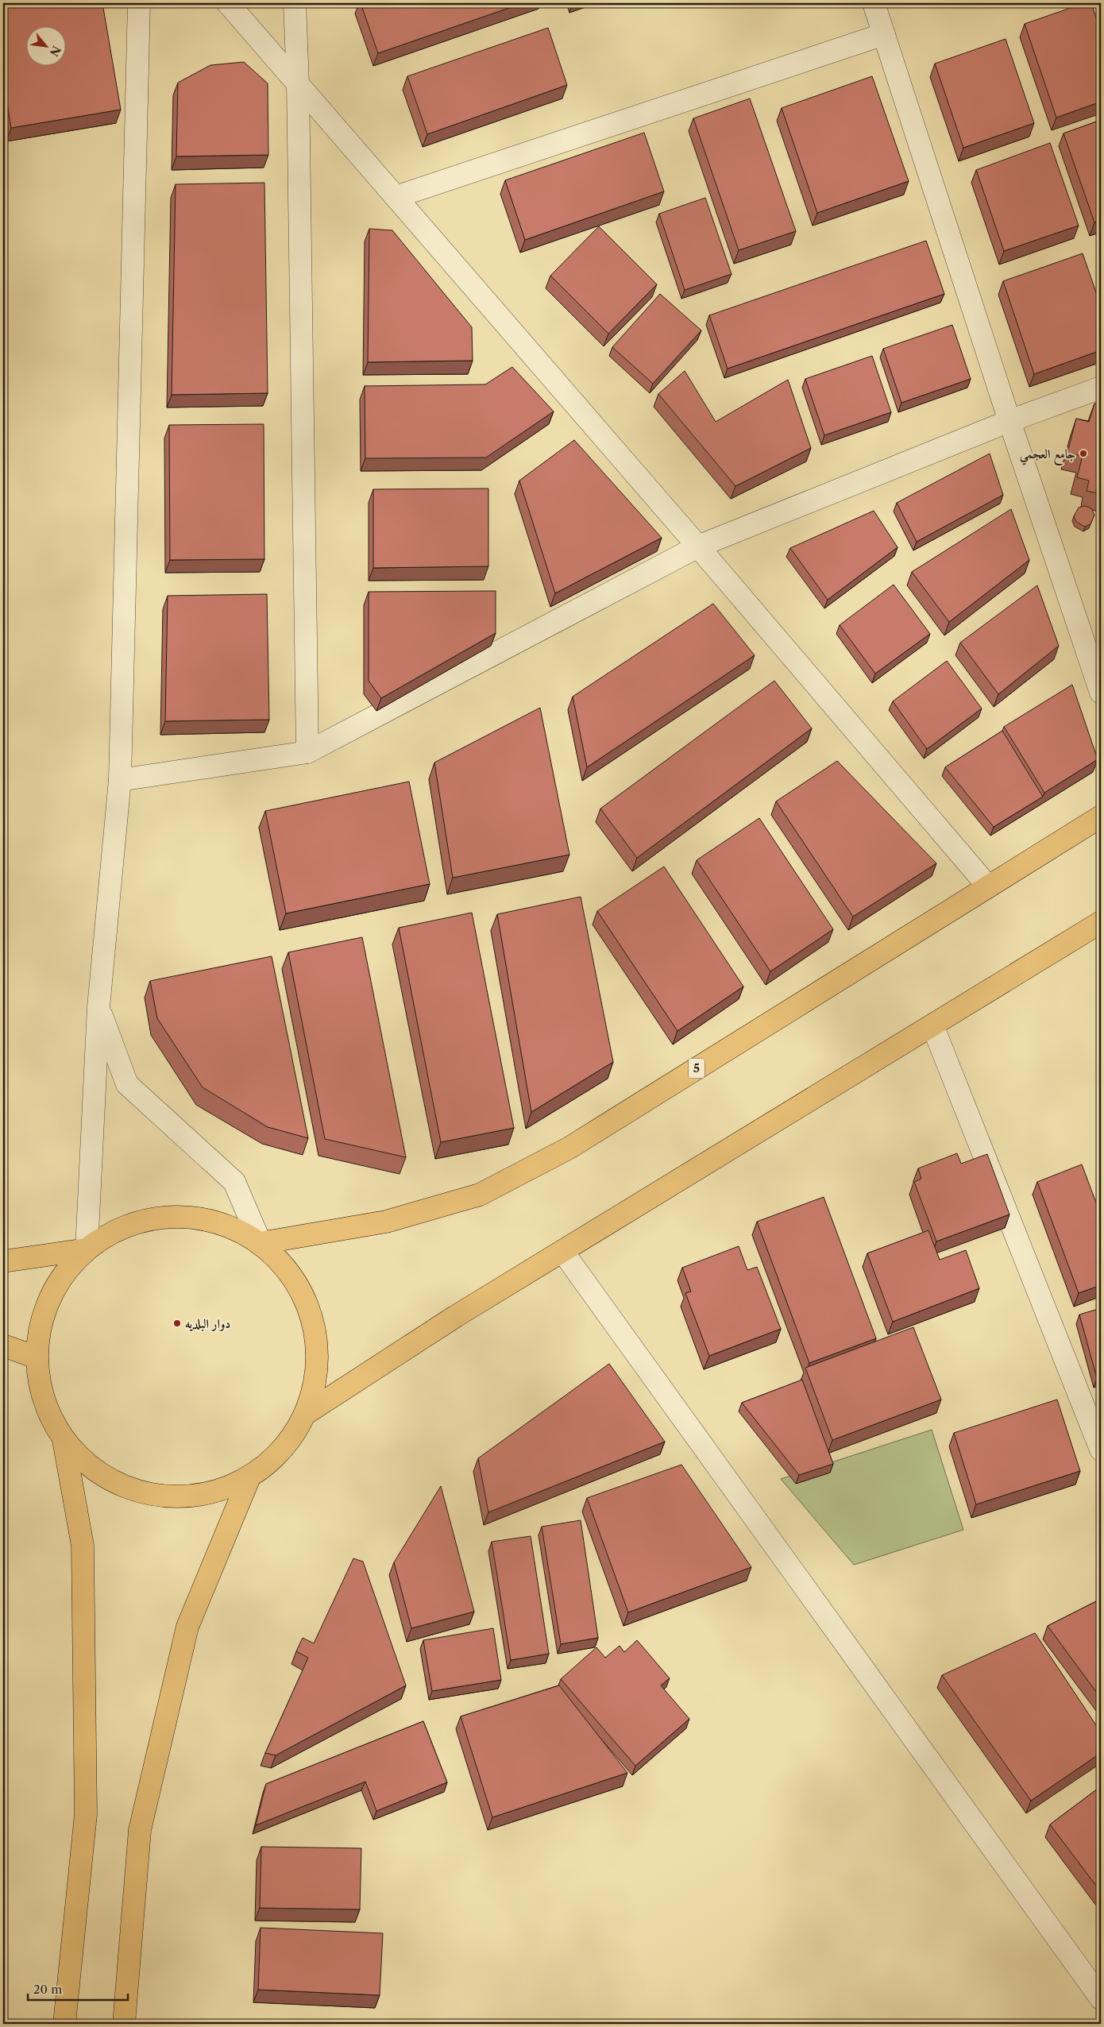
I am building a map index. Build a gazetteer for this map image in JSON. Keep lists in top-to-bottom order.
{
  "streets": {
    "main road": ["5"]
  },
  "places": ["جامع العجمي", "دوار البلديه"],
  "scale_bar": "20 m",
  "north": "bottom right"
}
